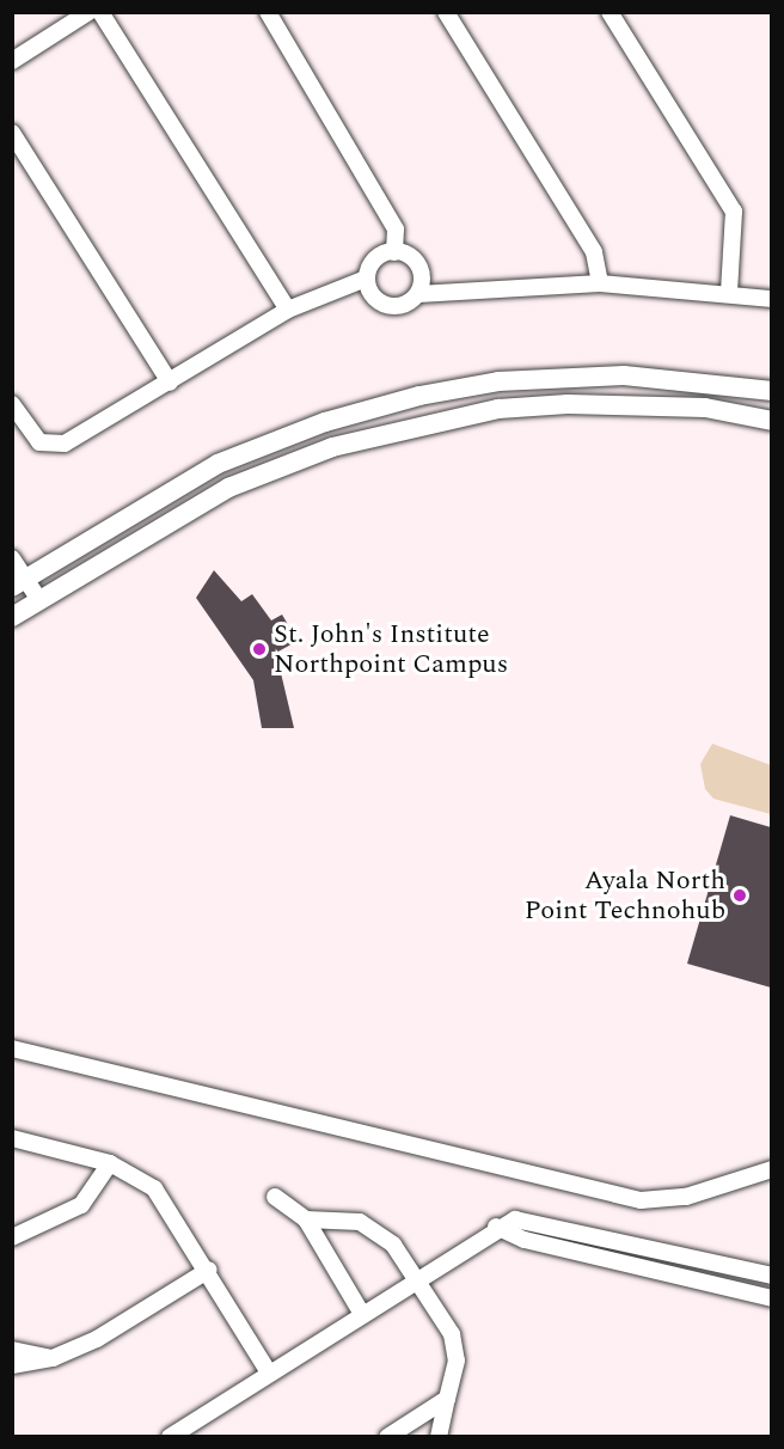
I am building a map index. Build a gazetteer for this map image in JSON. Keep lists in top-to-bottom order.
{
  "places": ["St. John's Institute Northpoint Campus", "Ayala North Point Technohub"]
}
